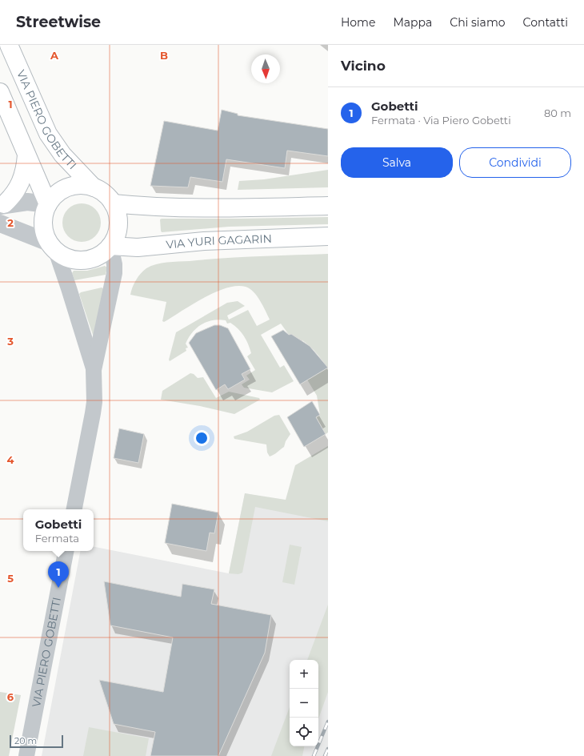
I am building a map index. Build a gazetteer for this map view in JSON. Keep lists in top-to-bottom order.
{
  "streets": {
    "main road": ["VIA PIERO GOBETTI", "VIA YURI GAGARIN"]
  },
  "crossings": [
    ["VIA PIERO GOBETTI", "VIA YURI GAGARIN"]
  ],
  "scale_bar": "20 m",
  "north": "bottom",
  "page": {
    "header": "Streetwise",
    "nav": [
      "Home",
      "Mappa",
      "Chi siamo",
      "Contatti"
    ],
    "heading": "Vicino",
    "list": [
      {
        "mark": "1",
        "name": "Gobetti",
        "note": "Fermata · Via Piero Gobetti",
        "value": "80 m"
      }
    ],
    "buttons": ["Salva", "Condividi"],
    "popup": ["Gobetti", "Fermata"],
    "pins": "1",
    "map_buttons": ["+", "−"],
    "scale": "20 m"
  },
  "grid": {
    "columns": ["A", "B"],
    "rows": [
      "1",
      "2",
      "3",
      "4",
      "5",
      "6"
    ]
  }
}
